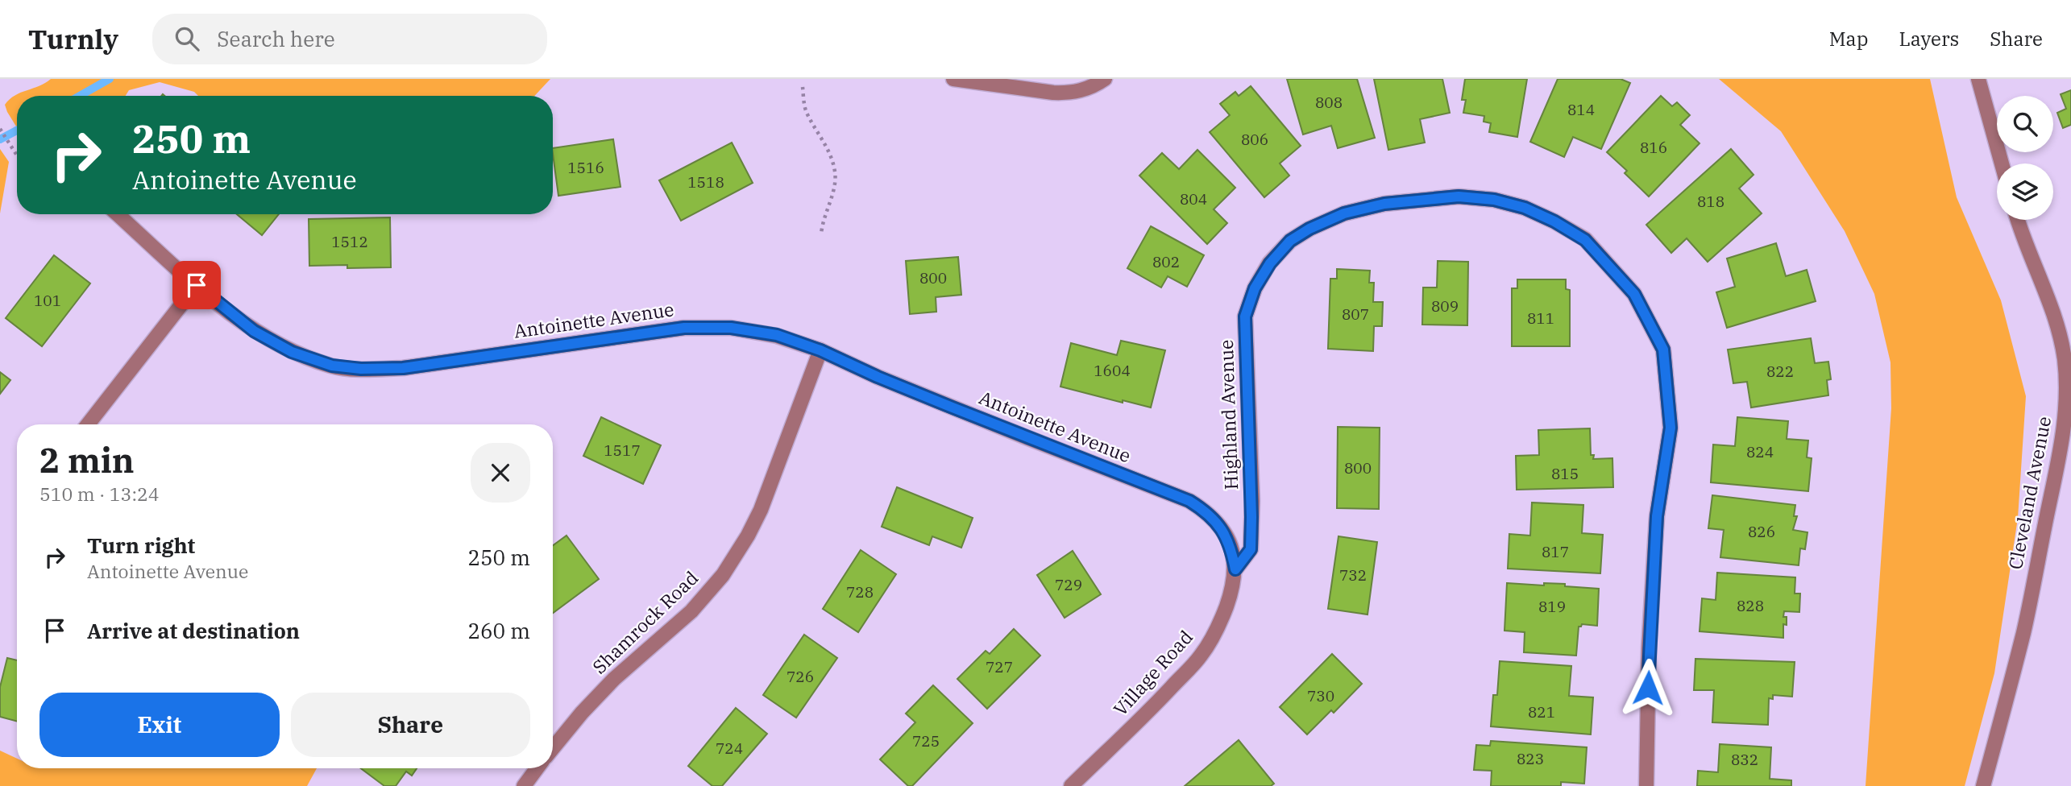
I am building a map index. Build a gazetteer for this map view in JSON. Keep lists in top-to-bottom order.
{
  "streets": {
    "street": [
      "Antoinette Avenue",
      "Highland Avenue",
      "Cleveland Avenue",
      "Shamrock Road",
      "Village Road"
    ]
  },
  "crossings": [
    ["Antoinette Avenue", "Highland Avenue"],
    ["Antoinette Avenue", "Shamrock Road"],
    ["Antoinette Avenue", "Village Road"],
    ["Highland Avenue", "Village Road"]
  ],
  "house_numbers": [
    "808",
    "814",
    "806",
    "816",
    "1516",
    "1518",
    "804",
    "818",
    "1512",
    "802",
    "800",
    "101",
    "809",
    "807",
    "811",
    "1604",
    "822",
    "1517",
    "824",
    "800",
    "815",
    "826",
    "817",
    "732",
    "729",
    "728",
    "828",
    "819",
    "727",
    "726",
    "730",
    "821",
    "725",
    "724",
    "823",
    "832"
  ],
  "page": {
    "header": "Turnly",
    "search": "Search here",
    "nav": ["Map", "Layers", "Share"],
    "turn": ["250 m", "Antoinette Avenue"],
    "heading": ["2 min", "510 m · 13:24"],
    "list": [
      {
        "name": "Turn right",
        "note": "Antoinette Avenue",
        "value": "250 m"
      },
      {
        "name": "Arrive at destination",
        "value": "260 m"
      }
    ],
    "buttons": ["Exit", "Share"]
  }
}
